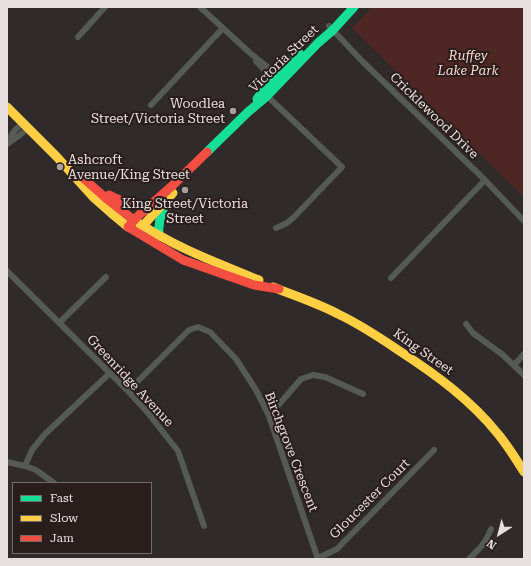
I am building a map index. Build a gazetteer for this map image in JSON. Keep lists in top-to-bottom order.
{
  "streets": {
    "main road": ["Victoria Street", "King Street"],
    "street": [
      "Cricklewood Drive",
      "Greenridge Avenue",
      "Birchgrove Crescent",
      "Gloucester Court"
    ]
  },
  "crossings": [
    ["Victoria Street", "Cricklewood Drive"],
    ["Victoria Street", "King Street"],
    ["Greenridge Avenue", "Birchgrove Crescent"],
    ["Birchgrove Crescent", "Gloucester Court"]
  ],
  "parks": ["Ruffey Lake Park"],
  "places": ["Woodlea Street/Victoria Street", "Ashcroft Avenue/King Street", "King Street/Victoria Street"],
  "legend": ["Fast", "Slow", "Jam"],
  "north": "bottom left"
}
